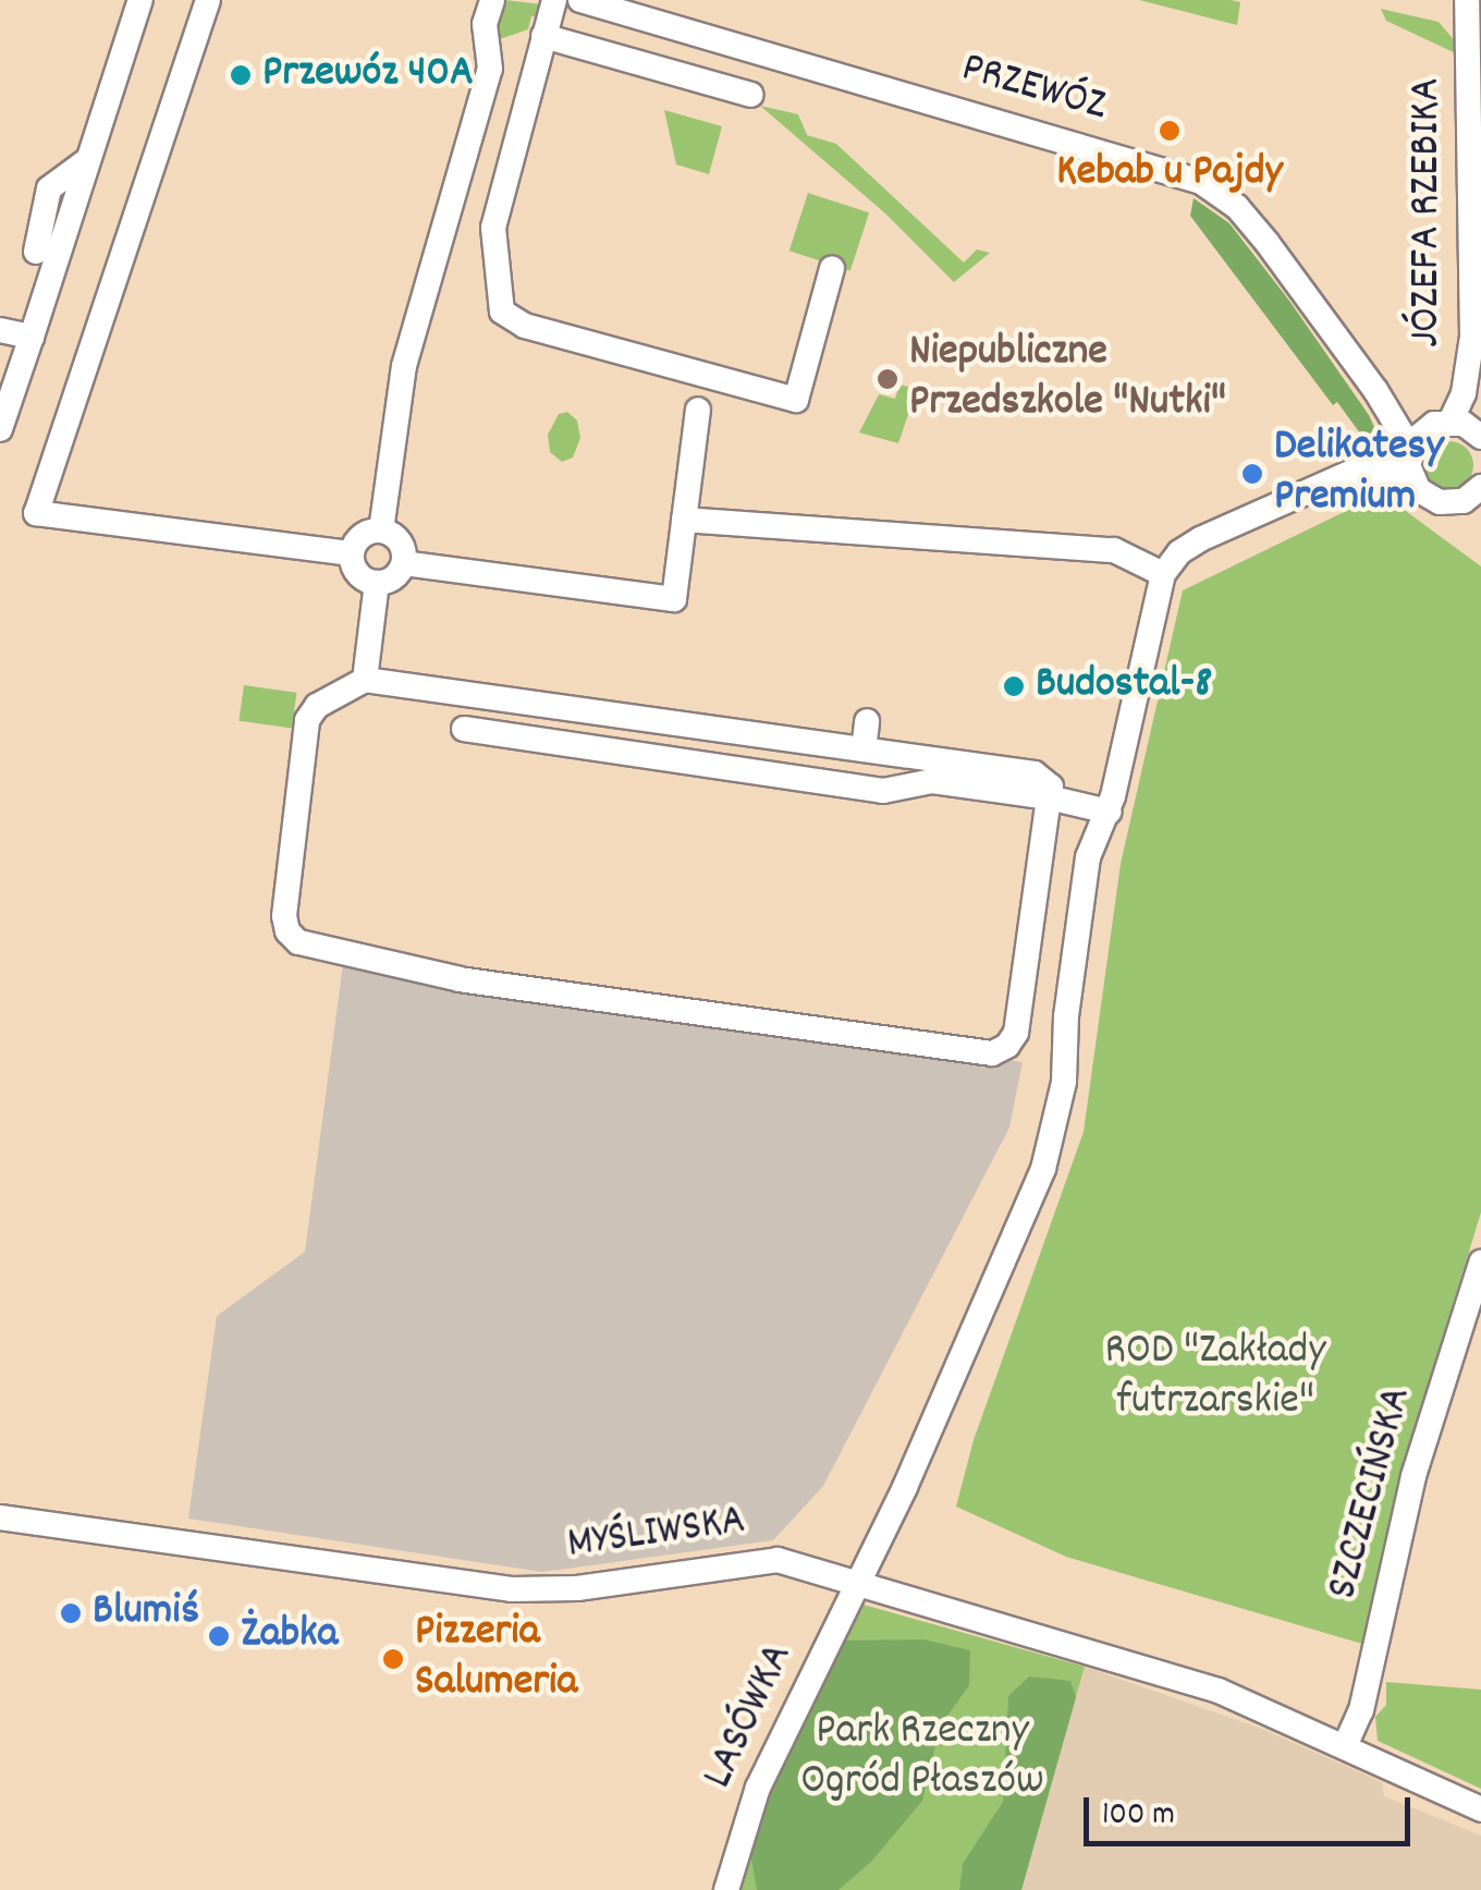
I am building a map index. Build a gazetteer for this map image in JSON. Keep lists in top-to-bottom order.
{
  "streets": {
    "street": [
      "PRZEWÓZ",
      "JÓZEFA RZEBIKA",
      "SZCZECIŃSKA",
      "MYŚLIWSKA",
      "LASÓWKA"
    ]
  },
  "crossings": [
    ["PRZEWÓZ", "JÓZEFA RZEBIKA"],
    ["SZCZECIŃSKA", "MYŚLIWSKA"],
    ["MYŚLIWSKA", "LASÓWKA"]
  ],
  "parks": ["ROD \"Zakłady futrzarskie\"", "Park Rzeczny Ogród Płaszów"],
  "places": [
    "Przewóz 40A",
    "Kebab u Pajdy",
    "Niepubliczne Przedszkole \"Nutki\"",
    "Delikatesy Premium",
    "Budostal-8",
    "Blumiś",
    "Żabka",
    "Pizzeria Salumeria"
  ],
  "scale_bar": "100 m"
}
